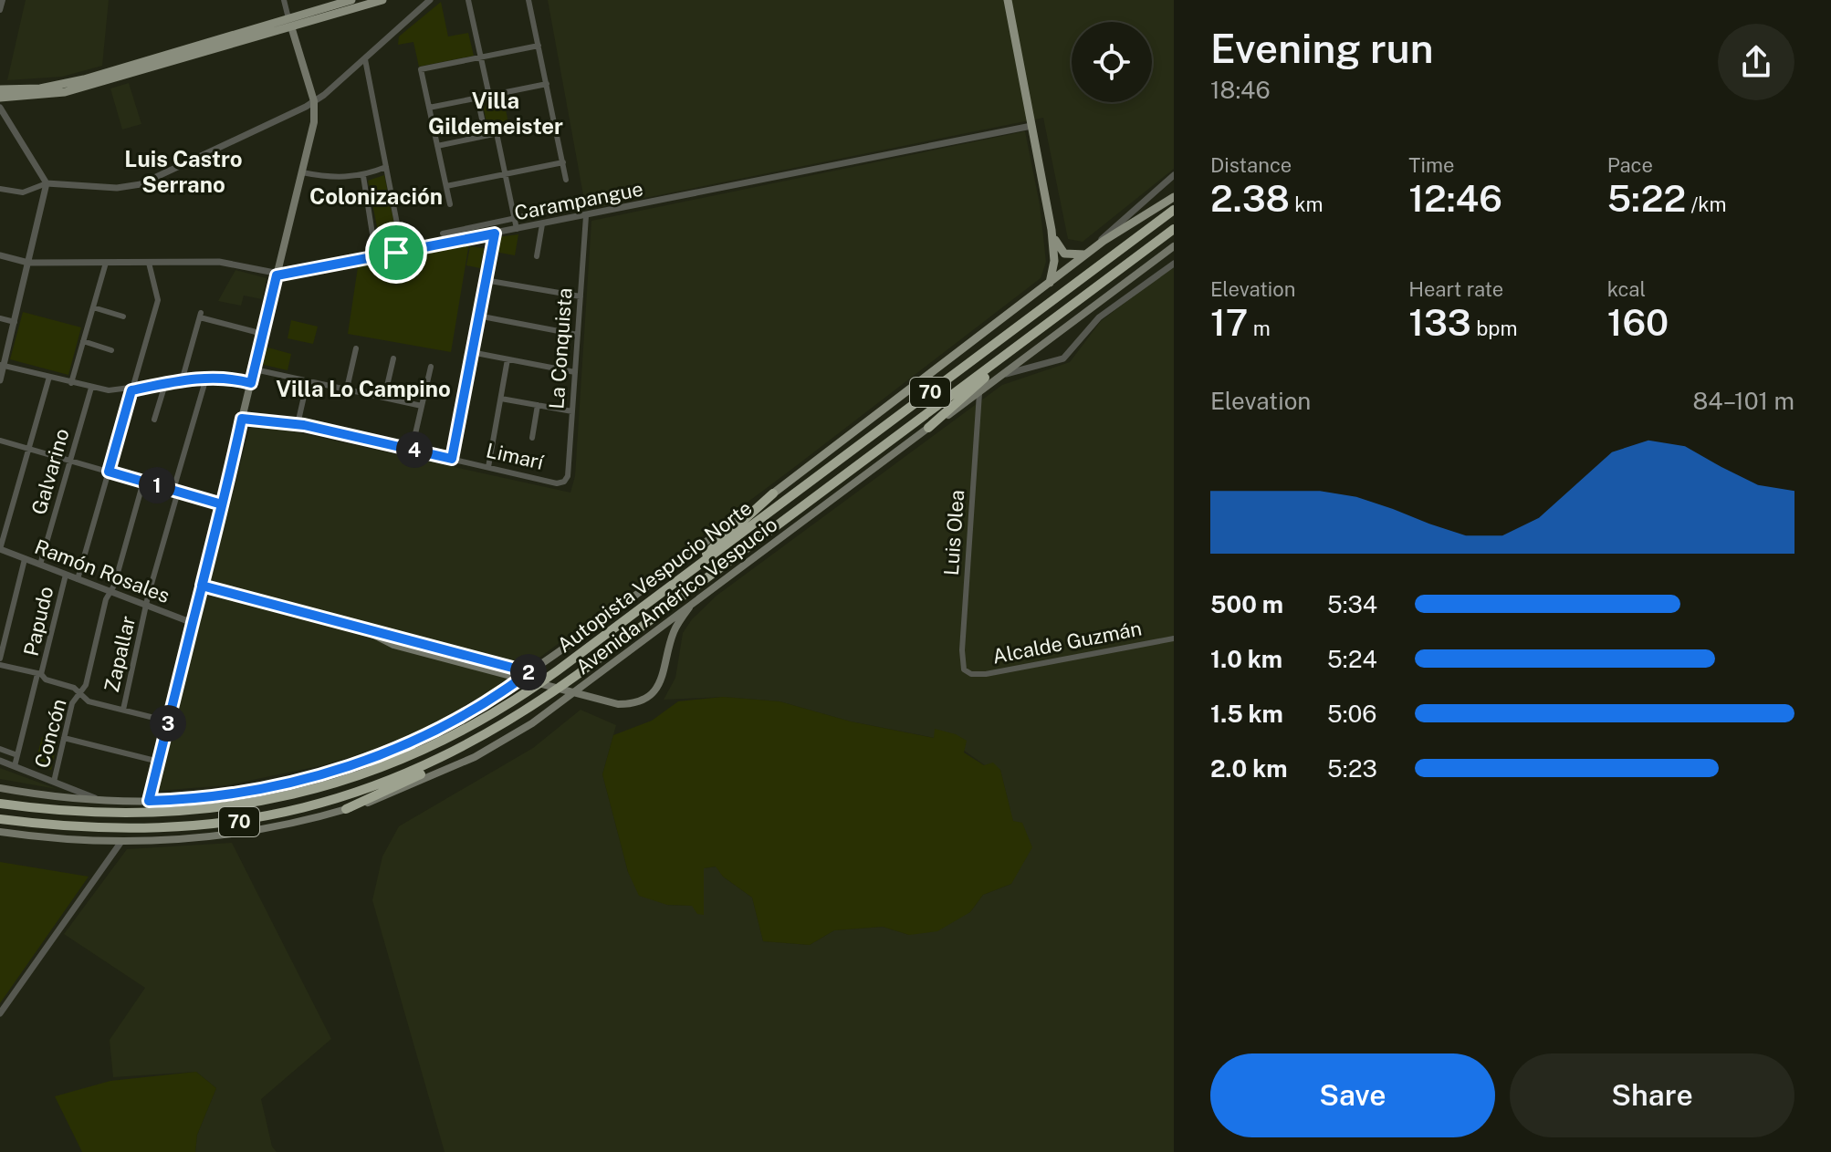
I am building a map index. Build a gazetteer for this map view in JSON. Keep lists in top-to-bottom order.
{
  "streets": {
    "highway": ["70", "Autopista Vespucio Norte"],
    "main road": ["Avenida Américo Vespucio"],
    "street": [
      "Carampangue",
      "La Conquista",
      "Limarí",
      "Galvarino",
      "Luis Olea",
      "Ramón Rosales",
      "Papudo",
      "Alcalde Guzmán",
      "Zapallar",
      "Concón"
    ]
  },
  "crossings": [
    ["Carampangue", "La Conquista"],
    ["La Conquista", "Limarí"],
    ["Galvarino", "Ramón Rosales"],
    ["Luis Olea", "Avenida Américo Vespucio"],
    ["Luis Olea", "Alcalde Guzmán"],
    ["Ramón Rosales", "Papudo"],
    ["Ramón Rosales", "Zapallar"],
    ["Ramón Rosales", "Concón"]
  ],
  "districts": [
    "Villa Gildemeister",
    "Luis Castro Serrano",
    "Colonización",
    "Villa Lo Campino"
  ],
  "page": {
    "heading": ["Evening run", "18:46"],
    "stats": [
      ["Distance", "2.38 km"],
      ["Time", "12:46"],
      ["Pace", "5:22 /km"],
      ["Elevation", "17 m"],
      ["Heart rate", "133 bpm"],
      ["kcal", "160"]
    ],
    "chart": ["Elevation", "84–101 m"],
    "pins": [
      "4",
      "1",
      "2",
      "3"
    ],
    "list": [
      {
        "name": "500 m",
        "note": "5:34"
      },
      {
        "name": "1.0 km",
        "note": "5:24"
      },
      {
        "name": "1.5 km",
        "note": "5:06"
      },
      {
        "name": "2.0 km",
        "note": "5:23"
      }
    ],
    "buttons": ["Save", "Share"]
  }
}
